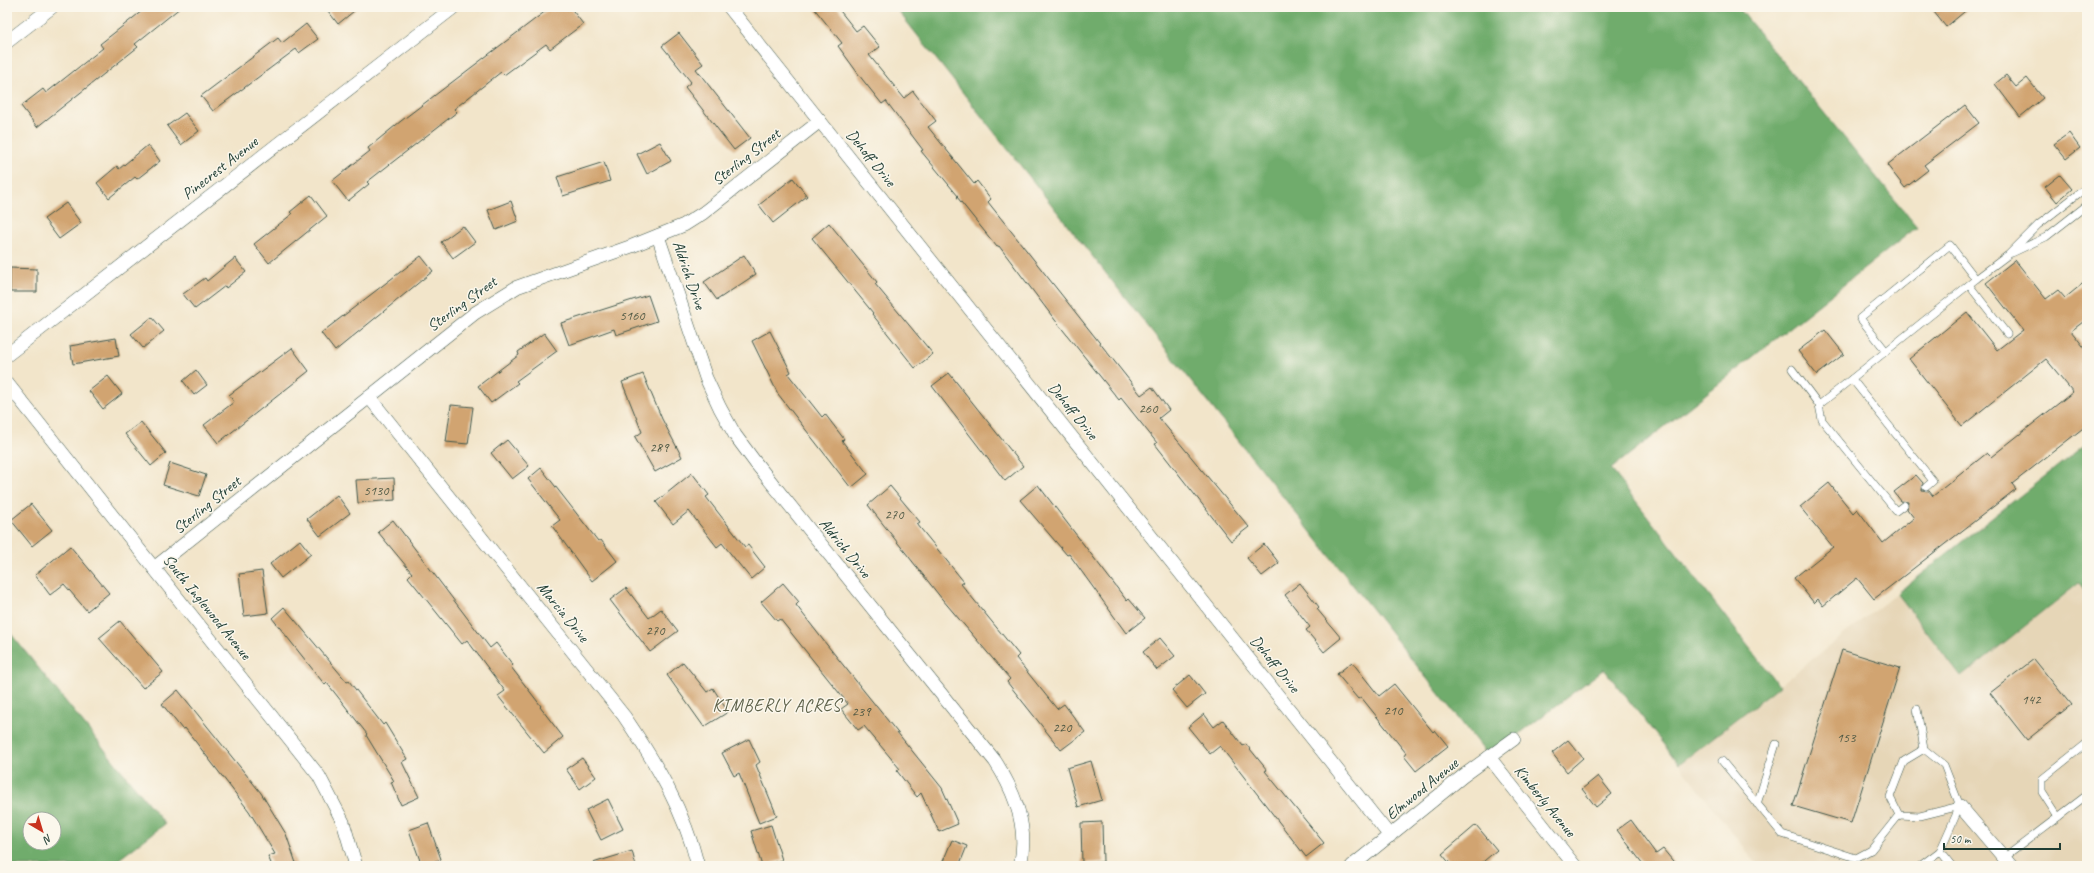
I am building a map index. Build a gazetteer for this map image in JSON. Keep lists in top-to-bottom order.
{
  "streets": {
    "street": [
      "Sterling Street",
      "Dehoff Drive",
      "Pinecrest Avenue",
      "Aldrich Drive",
      "South Inglewood Avenue",
      "Marcia Drive",
      "Elmwood Avenue",
      "Kimberly Avenue"
    ]
  },
  "crossings": [
    ["Sterling Street", "Dehoff Drive"],
    ["Sterling Street", "Aldrich Drive"],
    ["Sterling Street", "South Inglewood Avenue"],
    ["Sterling Street", "Marcia Drive"],
    ["Dehoff Drive", "Elmwood Avenue"],
    ["Elmwood Avenue", "Kimberly Avenue"]
  ],
  "districts": ["KIMBERLY ACRES"],
  "house_numbers": [
    "5160",
    "260",
    "289",
    "5130",
    "270",
    "270",
    "142",
    "210",
    "239",
    "220",
    "153"
  ],
  "scale_bar": "50 m",
  "north": "bottom right"
}
